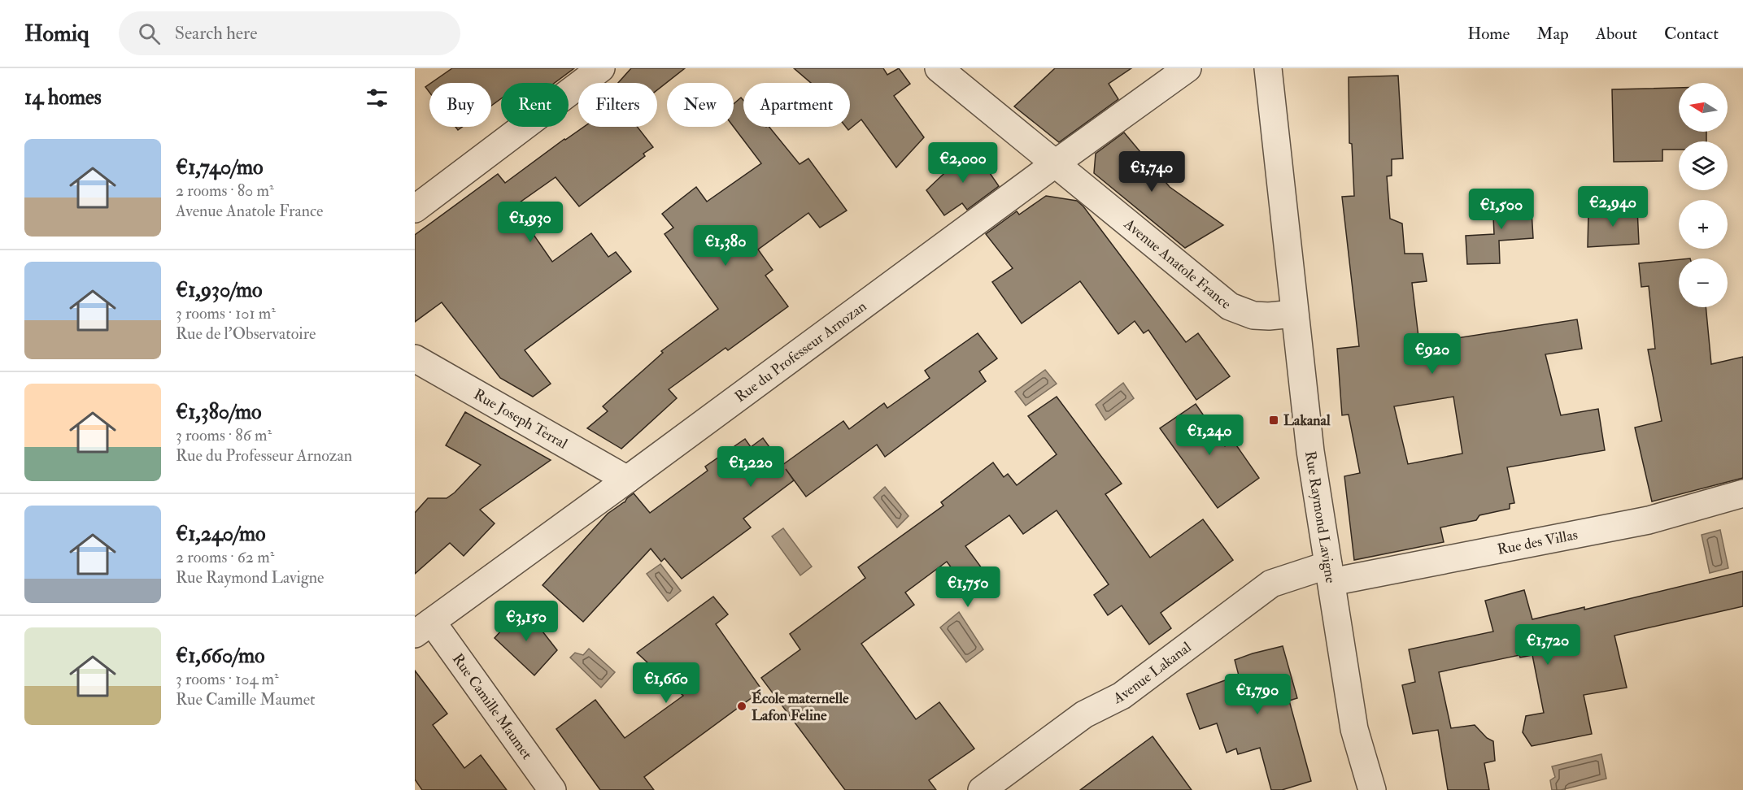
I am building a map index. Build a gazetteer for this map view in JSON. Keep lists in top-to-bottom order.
{
  "streets": {
    "street": [
      "Avenue Anatole France",
      "Rue du Professeur Arnozan",
      "Rue Joseph Terral",
      "Rue Raymond Lavigne",
      "Rue des Villas",
      "Avenue Lakanal",
      "Rue Camille Maumet"
    ]
  },
  "crossings": [
    ["Avenue Anatole France", "Rue du Professeur Arnozan"],
    ["Avenue Anatole France", "Rue Raymond Lavigne"],
    ["Rue du Professeur Arnozan", "Rue Joseph Terral"],
    ["Rue du Professeur Arnozan", "Rue Camille Maumet"],
    ["Rue Raymond Lavigne", "Rue des Villas"],
    ["Rue Raymond Lavigne", "Avenue Lakanal"],
    ["Rue des Villas", "Avenue Lakanal"]
  ],
  "places": {
    "transit": ["Lakanal"],
    "other": ["École maternelle Lafon Feline"]
  },
  "north": "left",
  "page": {
    "header": "Homiq",
    "search": "Search here",
    "nav": [
      "Home",
      "Map",
      "About",
      "Contact"
    ],
    "heading": "14 homes",
    "map_buttons": ["+", "−"],
    "chip": [
      "Buy",
      "Rent",
      "Filters",
      "New",
      "Apartment"
    ],
    "list": [
      {
        "name": "€1,740/mo",
        "note": "2 rooms · 80 m² · Avenue Anatole France"
      },
      {
        "name": "€1,930/mo",
        "note": "3 rooms · 101 m² · Rue de l'Observatoire"
      },
      {
        "name": "€1,380/mo",
        "note": "3 rooms · 86 m² · Rue du Professeur Arnozan"
      },
      {
        "name": "€1,240/mo",
        "note": "2 rooms · 62 m² · Rue Raymond Lavigne"
      },
      {
        "name": "€1,660/mo",
        "note": "3 rooms · 104 m² · Rue Camille Maumet"
      }
    ],
    "price": [
      "€2,000",
      "€1,740",
      "€2,940",
      "€1,500",
      "€1,930",
      "€1,380",
      "€920",
      "€1,240",
      "€1,220",
      "€1,750",
      "€3,150",
      "€1,720",
      "€1,660",
      "€1,790"
    ]
  }
}
